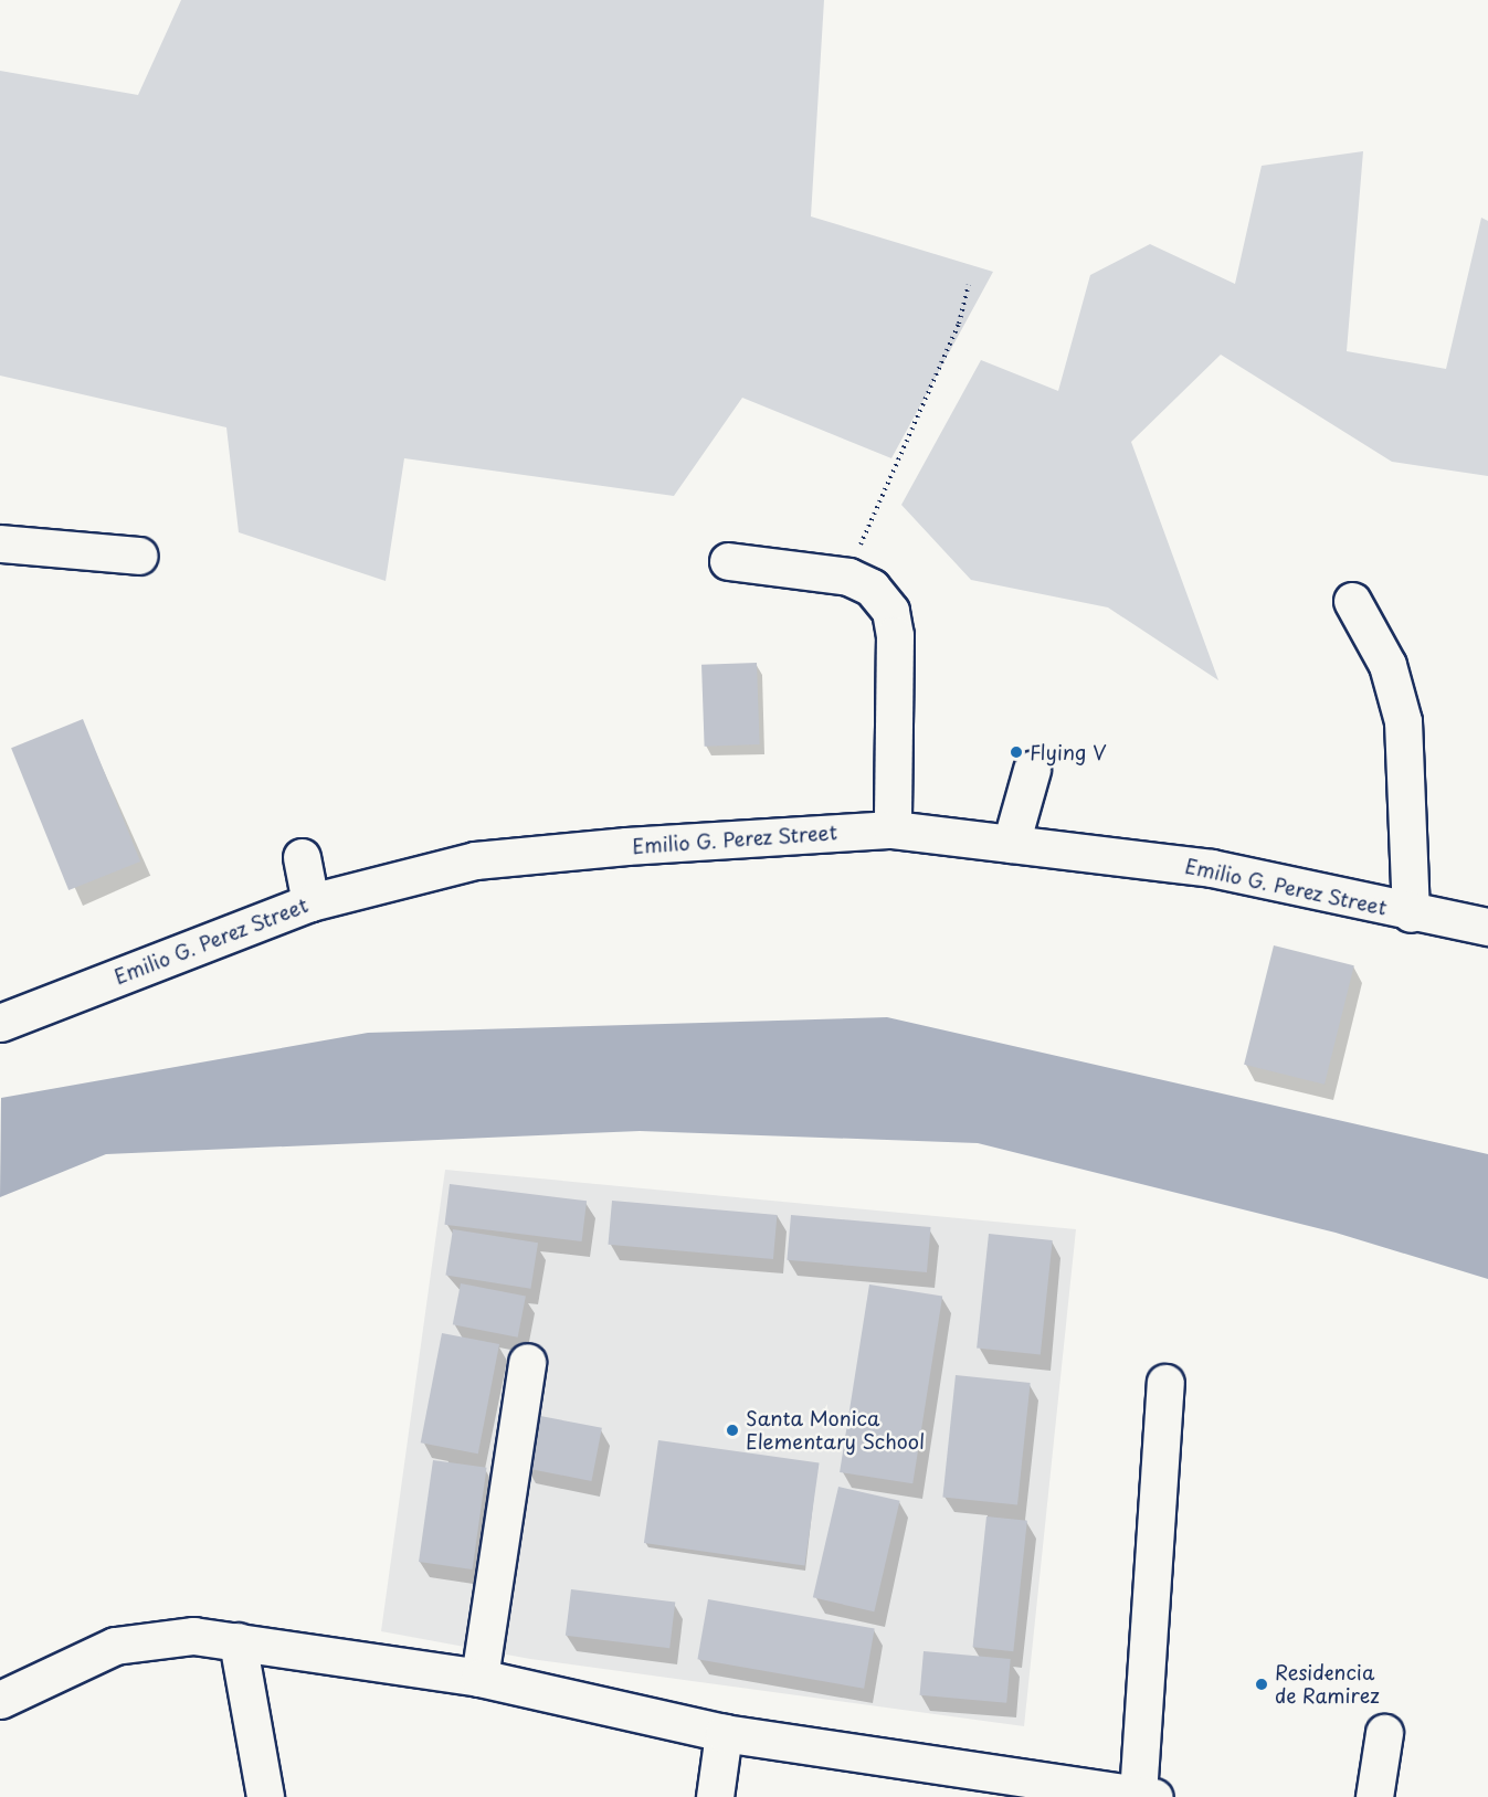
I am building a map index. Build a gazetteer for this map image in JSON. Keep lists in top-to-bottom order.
{
  "streets": {
    "main road": ["Emilio G. Perez Street"]
  },
  "places": ["Flying V", "Santa Monica Elementary School", "Residencia de Ramirez"]
}
